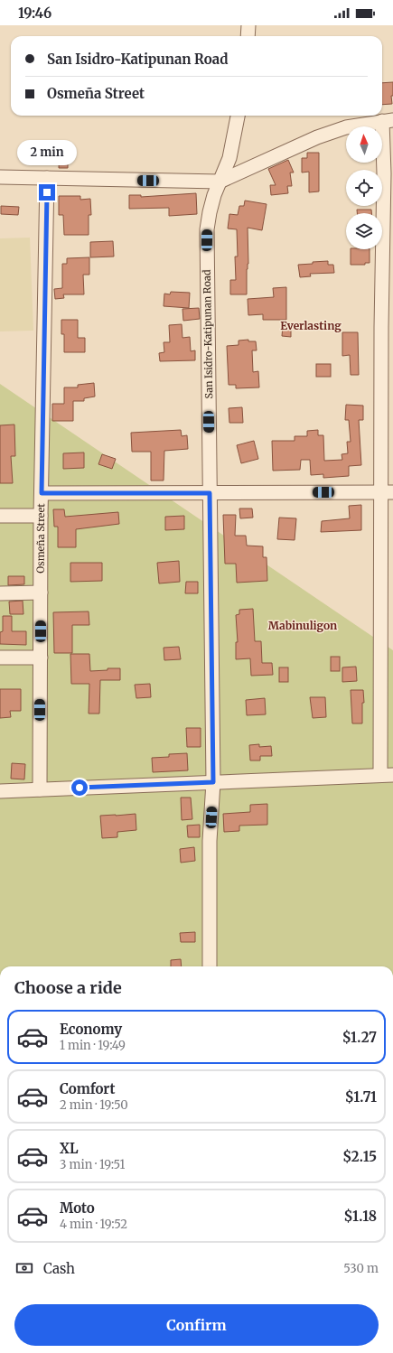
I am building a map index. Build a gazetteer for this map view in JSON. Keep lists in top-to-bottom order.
{
  "streets": {
    "street": ["San Isidro-Katipunan Road", "Osmeña Street"]
  },
  "districts": ["Everlasting", "Mabinuligon"],
  "north": "top",
  "page": {
    "status": "19:46",
    "banner": ["San Isidro-Katipunan Road", "Osmeña Street"],
    "bubble": "2 min",
    "heading": "Choose a ride",
    "list": [
      {
        "name": "Economy",
        "note": "1 min · 19:49",
        "value": "$1.27"
      },
      {
        "name": "Comfort",
        "note": "2 min · 19:50",
        "value": "$1.71"
      },
      {
        "name": "XL",
        "note": "3 min · 19:51",
        "value": "$2.15"
      },
      {
        "name": "Moto",
        "note": "4 min · 19:52",
        "value": "$1.18"
      }
    ],
    "pay": ["Cash", "530 m"],
    "buttons": "Confirm"
  }
}
